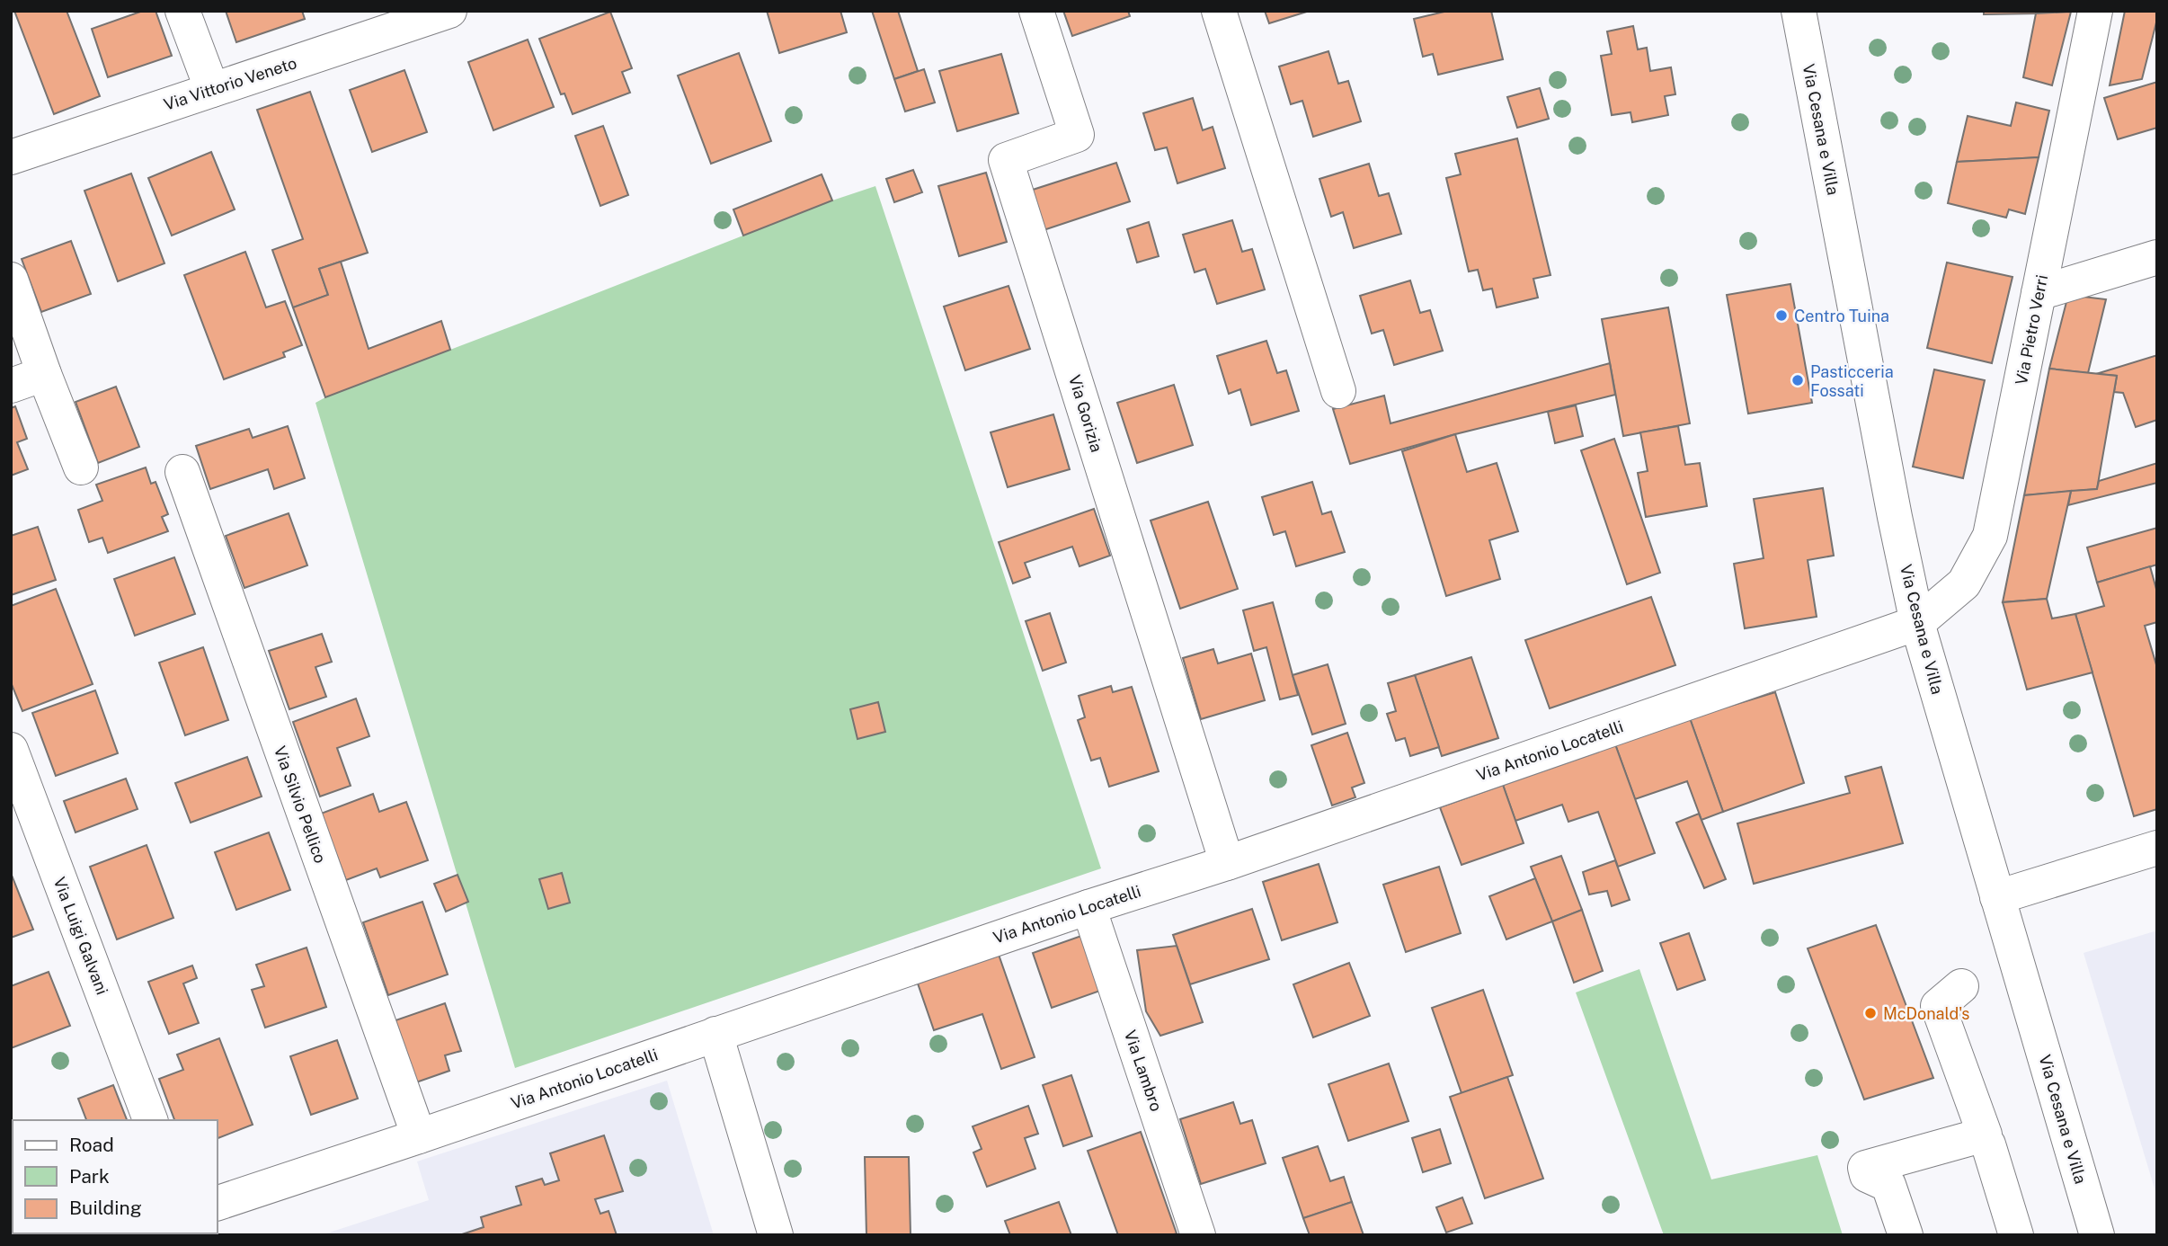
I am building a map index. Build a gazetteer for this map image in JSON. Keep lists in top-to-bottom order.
{
  "streets": {
    "street": [
      "Via Vittorio Veneto",
      "Via Cesana e Villa",
      "Via Pietro Verri",
      "Via Gorizia",
      "Via Antonio Locatelli",
      "Via Silvio Pellico",
      "Via Luigi Galvani",
      "Via Lambro"
    ]
  },
  "crossings": [
    ["Via Cesana e Villa", "Via Pietro Verri"],
    ["Via Cesana e Villa", "Via Antonio Locatelli"],
    ["Via Pietro Verri", "Via Antonio Locatelli"],
    ["Via Gorizia", "Via Antonio Locatelli"],
    ["Via Antonio Locatelli", "Via Silvio Pellico"],
    ["Via Antonio Locatelli", "Via Lambro"]
  ],
  "places": ["Centro Tuina", "Pasticceria Fossati", "McDonald's"],
  "legend": ["Road", "Park", "Building"]
}
